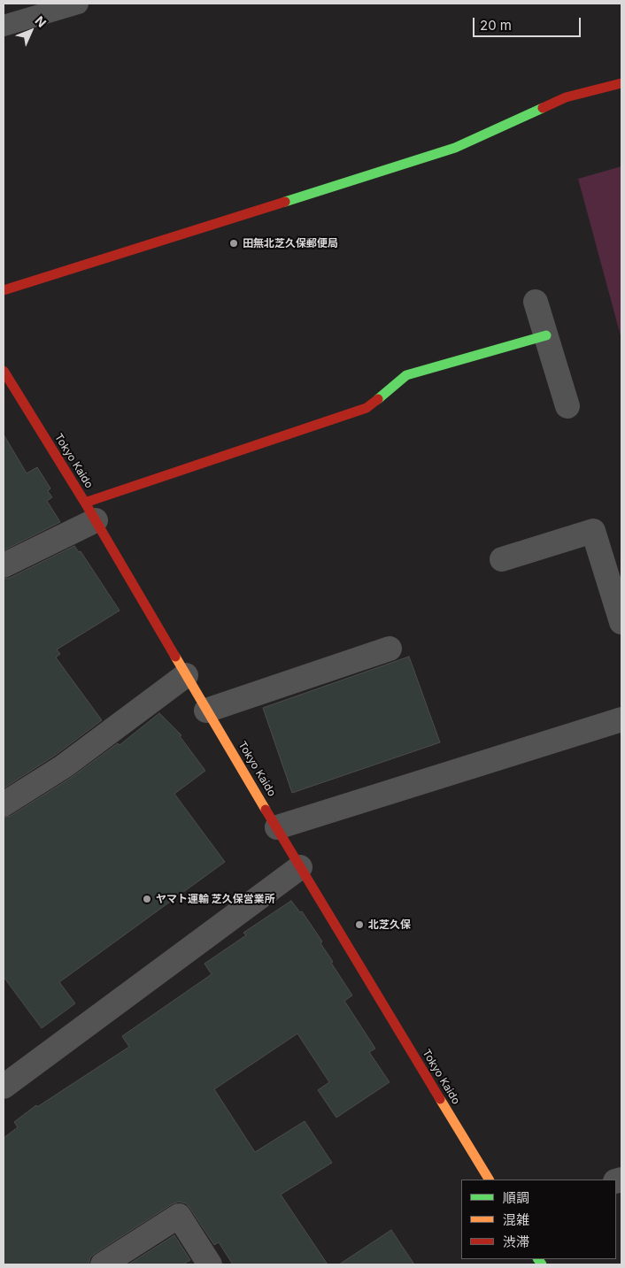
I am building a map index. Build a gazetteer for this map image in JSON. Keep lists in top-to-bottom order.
{
  "streets": {
    "street": ["Tokyo Kaido"]
  },
  "places": ["田無北芝久保郵便局", "ヤマト運輸 芝久保営業所", "北芝久保"],
  "legend": ["順調", "混雑", "渋滞"],
  "scale_bar": "20 m",
  "north": "top right"
}
